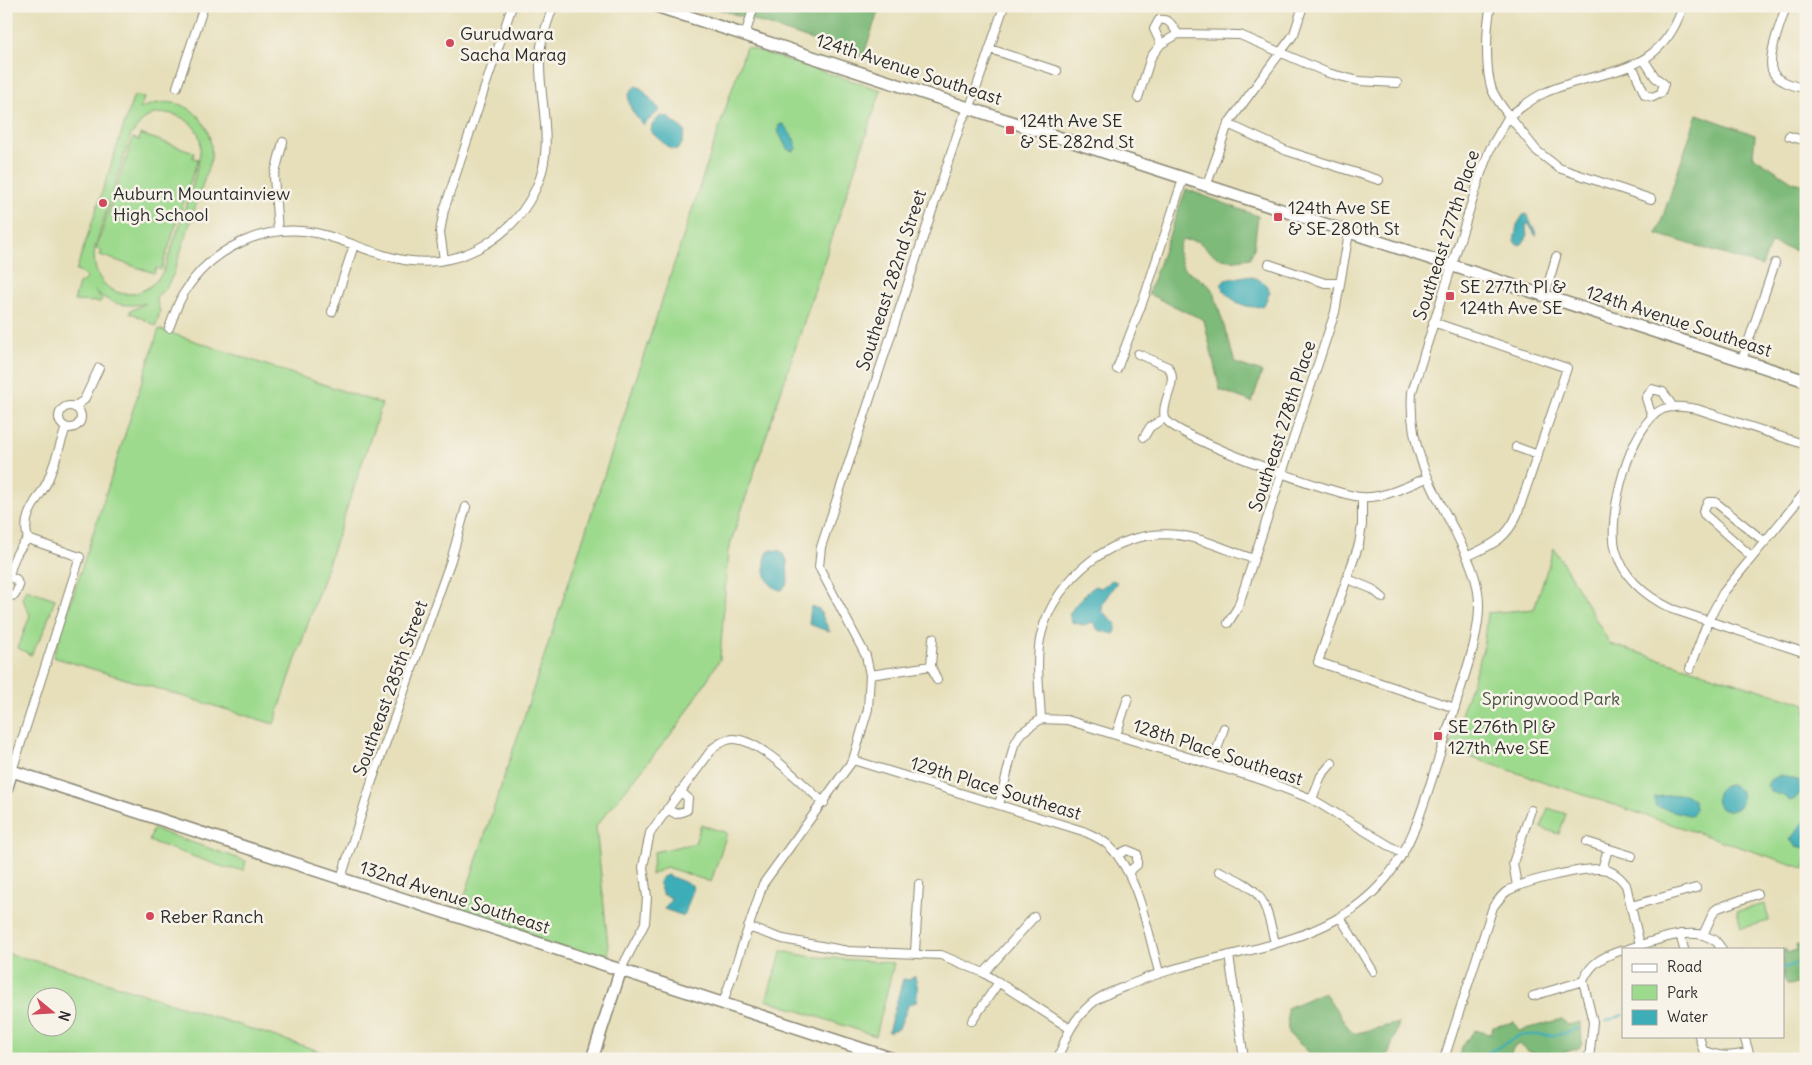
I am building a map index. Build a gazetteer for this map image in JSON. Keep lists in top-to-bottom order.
{
  "streets": {
    "street": [
      "124th Avenue Southeast",
      "Southeast 277th Place",
      "Southeast 282nd Street",
      "Southeast 278th Place",
      "Southeast 285th Street",
      "128th Place Southeast",
      "129th Place Southeast",
      "132nd Avenue Southeast"
    ]
  },
  "crossings": [
    ["124th Avenue Southeast", "Southeast 277th Place"],
    ["124th Avenue Southeast", "Southeast 282nd Street"],
    ["124th Avenue Southeast", "Southeast 278th Place"],
    ["Southeast 277th Place", "128th Place Southeast"],
    ["Southeast 285th Street", "132nd Avenue Southeast"]
  ],
  "parks": ["Springwood Park"],
  "places": {
    "other": ["Gurudwara Sacha Marag", "Auburn Mountainview High School", "Reber Ranch"],
    "transit": [
      "124th Ave SE & SE 282nd St",
      "124th Ave SE & SE 280th St",
      "SE 277th Pl & 124th Ave SE",
      "SE 276th Pl & 127th Ave SE"
    ]
  },
  "legend": ["Road", "Park", "Water"],
  "north": "right"
}
